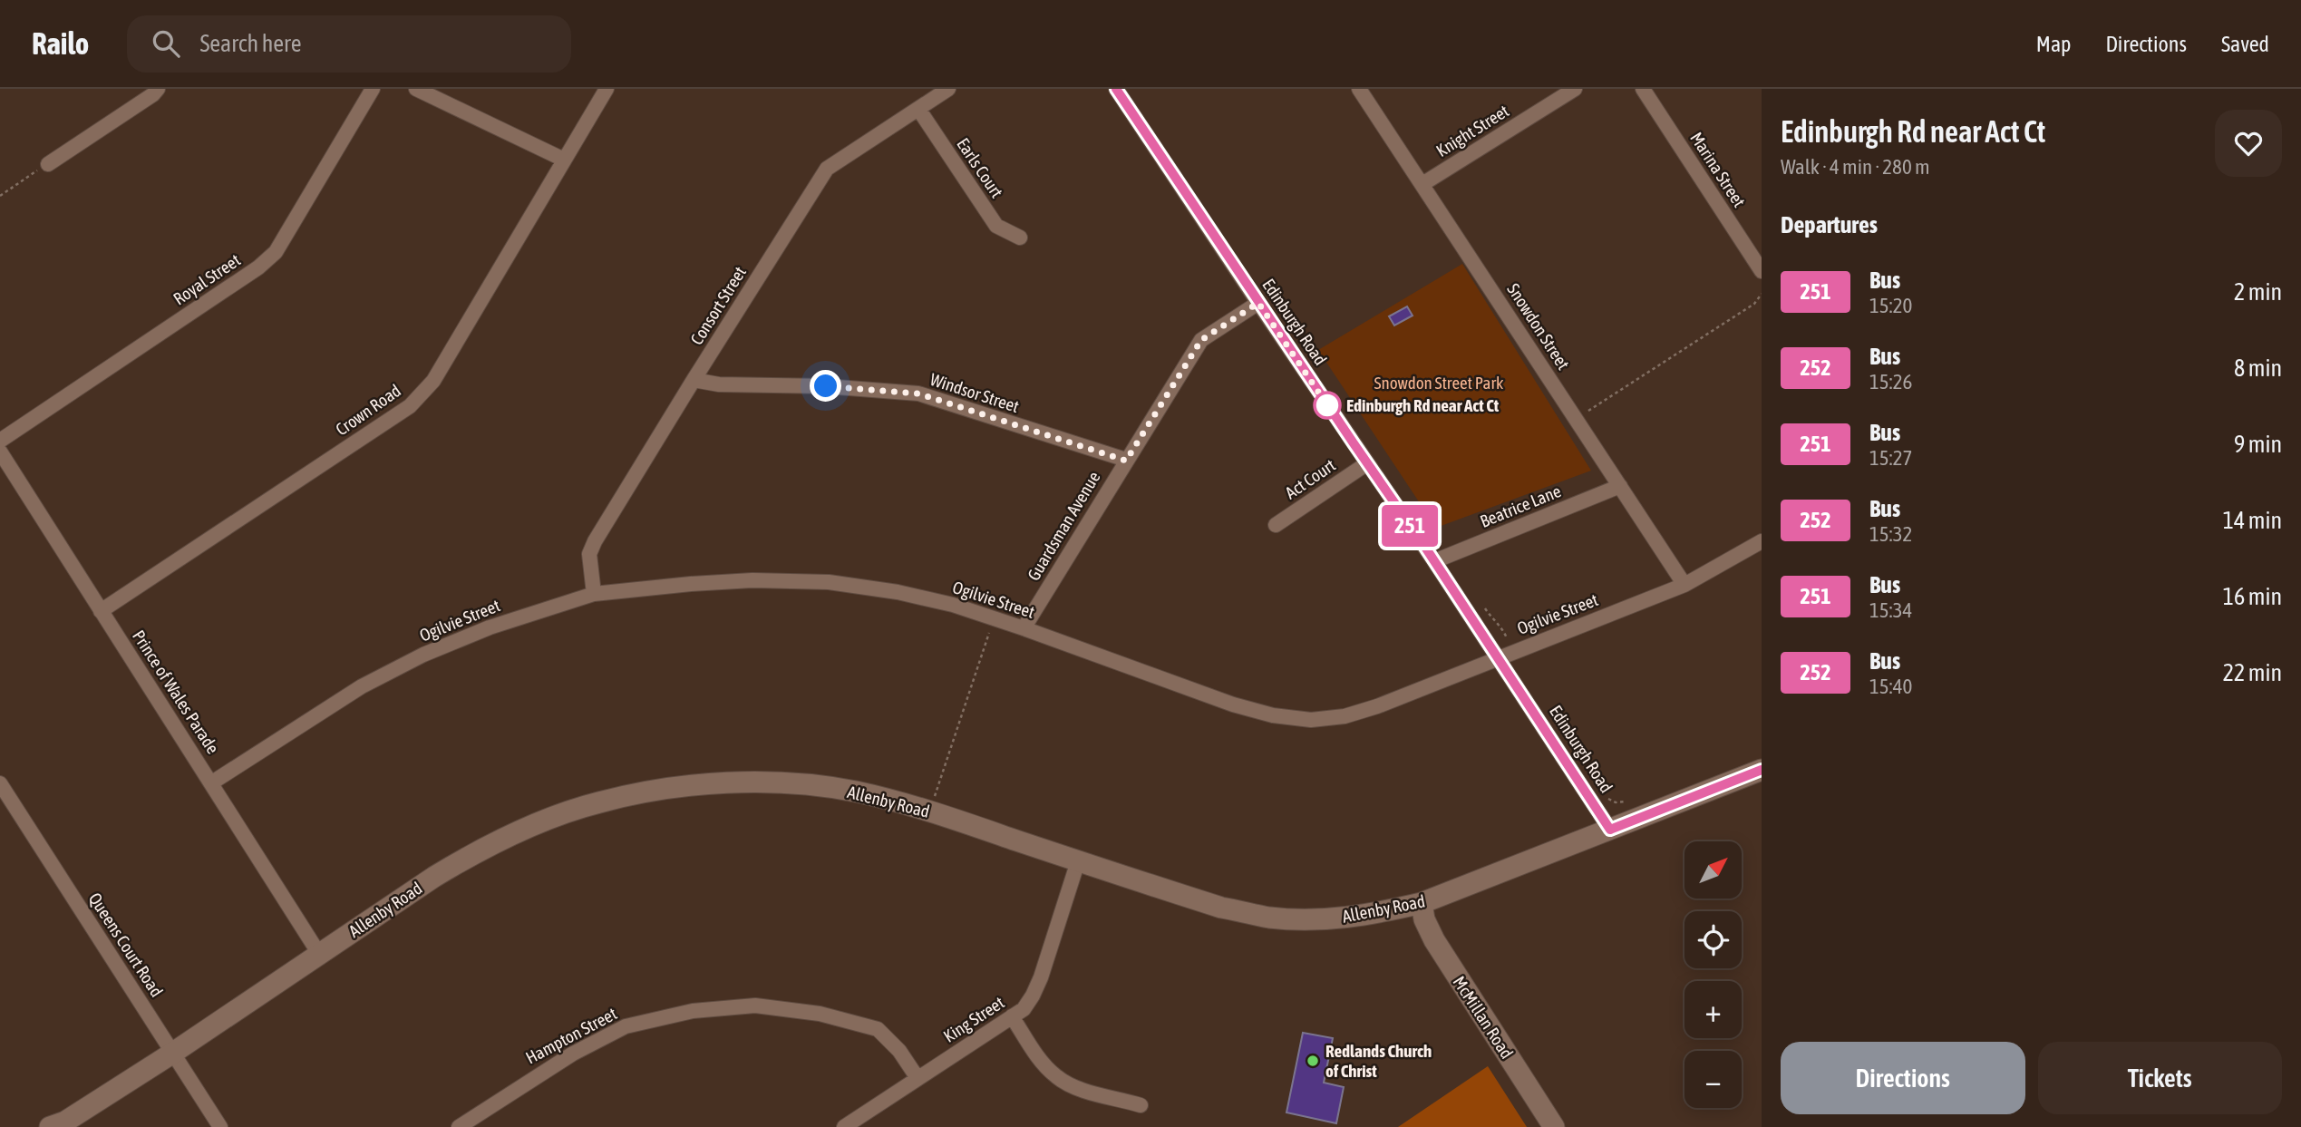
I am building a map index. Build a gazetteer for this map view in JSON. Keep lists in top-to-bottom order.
{
  "streets": {
    "main road": ["Allenby Road", "McMillan Road"],
    "street": [
      "Knight Street",
      "Earls Court",
      "Marina Street",
      "Royal Street",
      "Consort Street",
      "Edinburgh Road",
      "Snowdon Street",
      "Windsor Street",
      "Crown Road",
      "Act Court",
      "Beatrice Lane",
      "Guardsman Avenue",
      "Ogilvie Street",
      "Prince of Wales Parade",
      "Queens Court Road",
      "King Street",
      "Hampton Street"
    ]
  },
  "crossings": [
    ["Knight Street", "Snowdon Street"],
    ["Earls Court", "Consort Street"],
    ["Consort Street", "Windsor Street"],
    ["Consort Street", "Ogilvie Street"],
    ["Edinburgh Road", "Act Court"],
    ["Edinburgh Road", "Beatrice Lane"],
    ["Edinburgh Road", "Guardsman Avenue"],
    ["Edinburgh Road", "Ogilvie Street"],
    ["Edinburgh Road", "Allenby Road"],
    ["Snowdon Street", "Beatrice Lane"],
    ["Snowdon Street", "Ogilvie Street"],
    ["Windsor Street", "Guardsman Avenue"],
    ["Crown Road", "Prince of Wales Parade"],
    ["Guardsman Avenue", "Ogilvie Street"],
    ["Ogilvie Street", "Prince of Wales Parade"],
    ["Prince of Wales Parade", "Allenby Road"],
    ["Allenby Road", "Queens Court Road"],
    ["Allenby Road", "McMillan Road"],
    ["Allenby Road", "King Street"],
    ["King Street", "Hampton Street"]
  ],
  "parks": ["Snowdon Street Park"],
  "places": ["Edinburgh Rd near Act Ct", "Redlands Church of Christ"],
  "lines": ["bus line 251"],
  "north": "top right",
  "page": {
    "header": "Railo",
    "search": "Search here",
    "nav": ["Map", "Directions", "Saved"],
    "on_map": "251",
    "heading": [
      ["Edinburgh Rd near Act Ct", "Walk · 4 min · 280 m"],
      "Departures"
    ],
    "list": [
      {
        "mark": "251",
        "name": "Bus",
        "note": "15:20",
        "value": "2 min"
      },
      {
        "mark": "252",
        "name": "Bus",
        "note": "15:26",
        "value": "8 min"
      },
      {
        "mark": "251",
        "name": "Bus",
        "note": "15:27",
        "value": "9 min"
      },
      {
        "mark": "252",
        "name": "Bus",
        "note": "15:32",
        "value": "14 min"
      },
      {
        "mark": "251",
        "name": "Bus",
        "note": "15:34",
        "value": "16 min"
      },
      {
        "mark": "252",
        "name": "Bus",
        "note": "15:40",
        "value": "22 min"
      }
    ],
    "map_buttons": ["+", "−"],
    "buttons": ["Directions", "Tickets"]
  }
}
